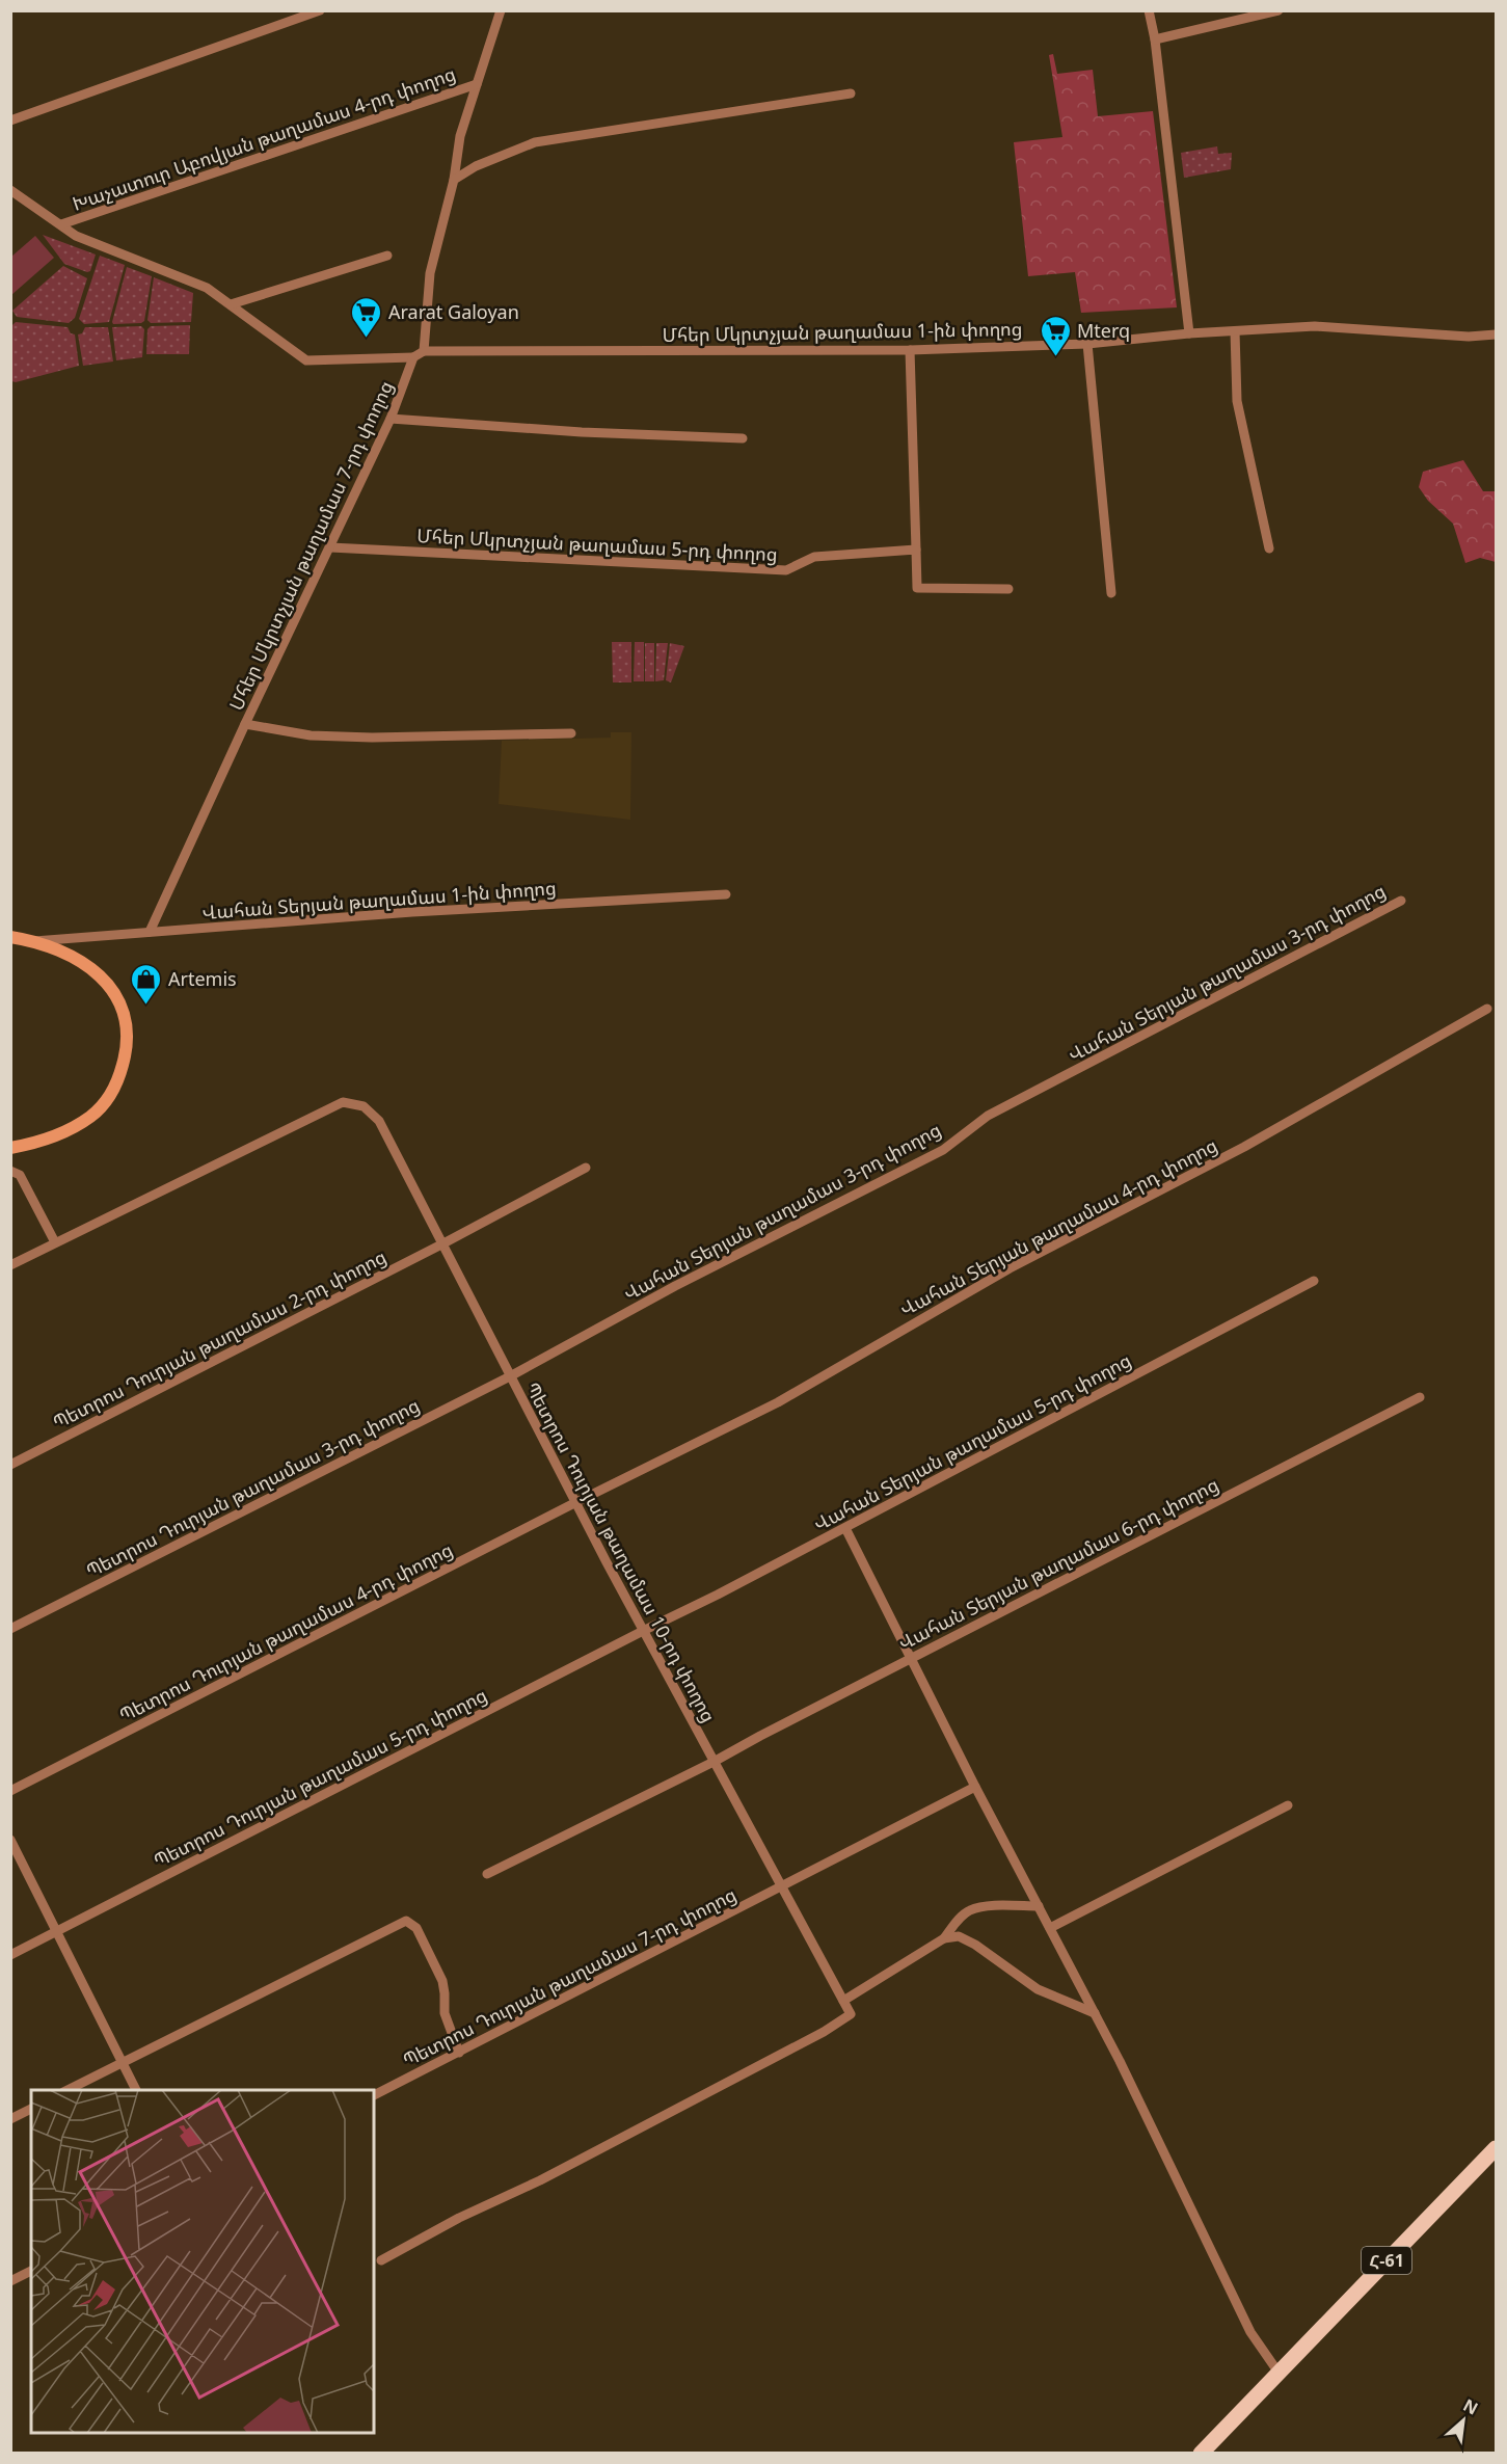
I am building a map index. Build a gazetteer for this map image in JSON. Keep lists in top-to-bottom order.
{
  "streets": {
    "main road": ["Հ-61"],
    "street": [
      "Խաչատուր Աբովյան թաղամաս 4-րդ փողոց",
      "Մհեր Մկրտչյան թաղամաս 1-ին փողոց",
      "Մհեր Մկրտչյան թաղամաս 5-րդ փողոց",
      "Մհեր Մկրտչյան թաղամաս 7-րդ փողոց",
      "Վահան Տերյան թաղամաս 1-ին փողոց",
      "Վահան Տերյան թաղամաս 3-րդ փողոց",
      "Վահան Տերյան թաղամաս 4-րդ փողոց",
      "Պետրոս Դուրյան թաղամաս 2-րդ փողոց",
      "Վահան Տերյան թաղամաս 5-րդ փողոց",
      "Պետրոս Դուրյան թաղամաս 3-րդ փողոց",
      "Պետրոս Դուրյան թաղամաս 10-րդ փողոց",
      "Վահան Տերյան թաղամաս 6-րդ փողոց",
      "Պետրոս Դուրյան թաղամաս 4-րդ փողոց",
      "Պետրոս Դուրյան թաղամաս 5-րդ փողոց",
      "Պետրոս Դուրյան թաղամաս 7-րդ փողոց"
    ]
  },
  "crossings": [
    ["Մհեր Մկրտչյան թաղամաս 5-րդ փողոց", "Մհեր Մկրտչյան թաղամաս 7-րդ փողոց"],
    ["Վահան Տերյան թաղամաս 3-րդ փողոց", "Պետրոս Դուրյան թաղամաս 3-րդ փողոց"],
    ["Վահան Տերյան թաղամաս 3-րդ փողոց", "Պետրոս Դուրյան թաղամաս 10-րդ փողոց"],
    ["Վահան Տերյան թաղամաս 4-րդ փողոց", "Պետրոս Դուրյան թաղամաս 10-րդ փողոց"],
    ["Վահան Տերյան թաղամաս 4-րդ փողոց", "Պետրոս Դուրյան թաղամաս 4-րդ փողոց"],
    ["Պետրոս Դուրյան թաղամաս 2-րդ փողոց", "Պետրոս Դուրյան թաղամաս 10-րդ փողոց"],
    ["Վահան Տերյան թաղամաս 5-րդ փողոց", "Պետրոս Դուրյան թաղամաս 10-րդ փողոց"],
    ["Վահան Տերյան թաղամաս 5-րդ փողոց", "Պետրոս Դուրյան թաղամաս 5-րդ փողոց"],
    ["Պետրոս Դուրյան թաղամաս 3-րդ փողոց", "Պետրոս Դուրյան թաղամաս 10-րդ փողոց"],
    ["Պետրոս Դուրյան թաղամաս 10-րդ փողոց", "Վահան Տերյան թաղամաս 6-րդ փողոց"],
    ["Պետրոս Դուրյան թաղամաս 10-րդ փողոց", "Պետրոս Դուրյան թաղամաս 4-րդ փողոց"],
    ["Պետրոս Դուրյան թաղամաս 10-րդ փողոց", "Պետրոս Դուրյան թաղամաս 5-րդ փողոց"],
    ["Պետրոս Դուրյան թաղամաս 10-րդ փողոց", "Պետրոս Դուրյան թաղամաս 7-րդ փողոց"]
  ],
  "places": {
    "supermarket": ["Ararat Galoyan", "Mterq"],
    "shop": ["Artemis"]
  },
  "north": "top right"
}
